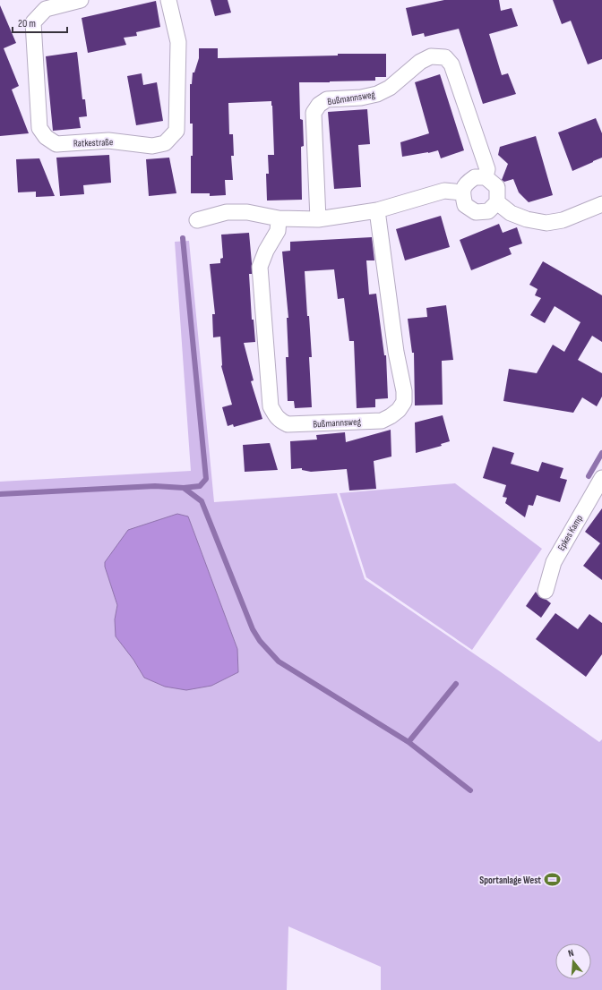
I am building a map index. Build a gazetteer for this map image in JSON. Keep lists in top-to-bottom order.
{
  "streets": {
    "street": ["Bußmannsweg", "Ratkestraße", "Epkes Kamp"]
  },
  "places": {
    "sports": ["Sportanlage West"]
  },
  "scale_bar": "20 m",
  "north": "top"
}
